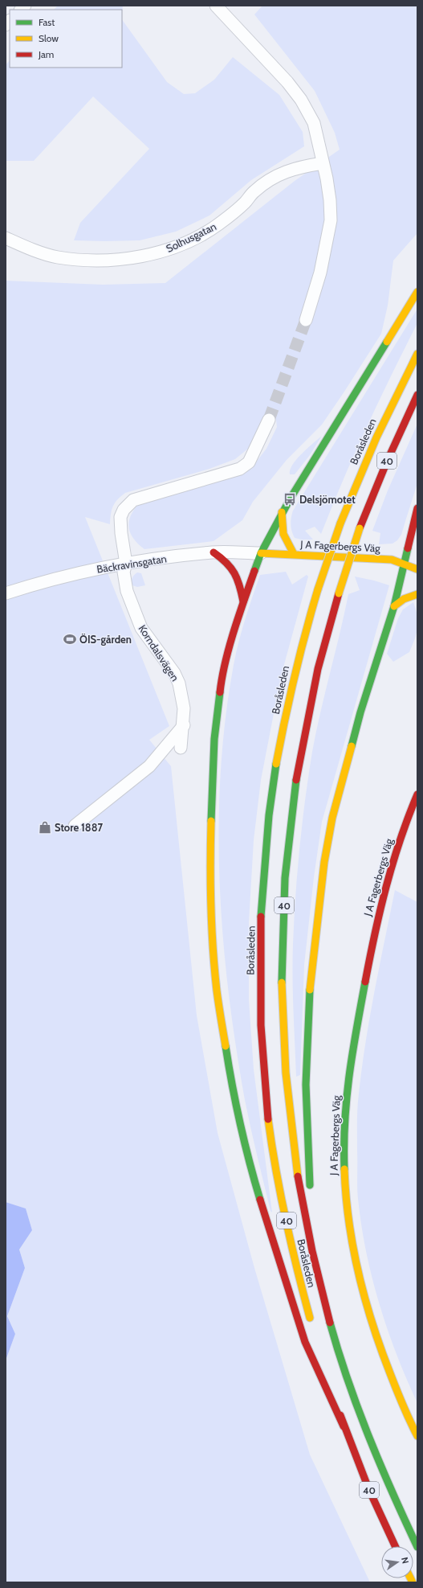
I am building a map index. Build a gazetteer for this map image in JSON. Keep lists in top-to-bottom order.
{
  "streets": {
    "main road": ["Boråsleden", "40", "J A Fagerbergs Väg"],
    "street": ["Solhusgatan", "Bäckravinsgatan", "Korndalsvägen"]
  },
  "crossings": [
    ["J A Fagerbergs Väg", "Bäckravinsgatan"],
    ["Bäckravinsgatan", "Korndalsvägen"]
  ],
  "places": {
    "bus stop": ["Delsjömotet"],
    "sports": ["ÖIS-gården"],
    "shop": ["Store 1887"]
  },
  "legend": ["Fast", "Slow", "Jam"],
  "north": "right"
}
